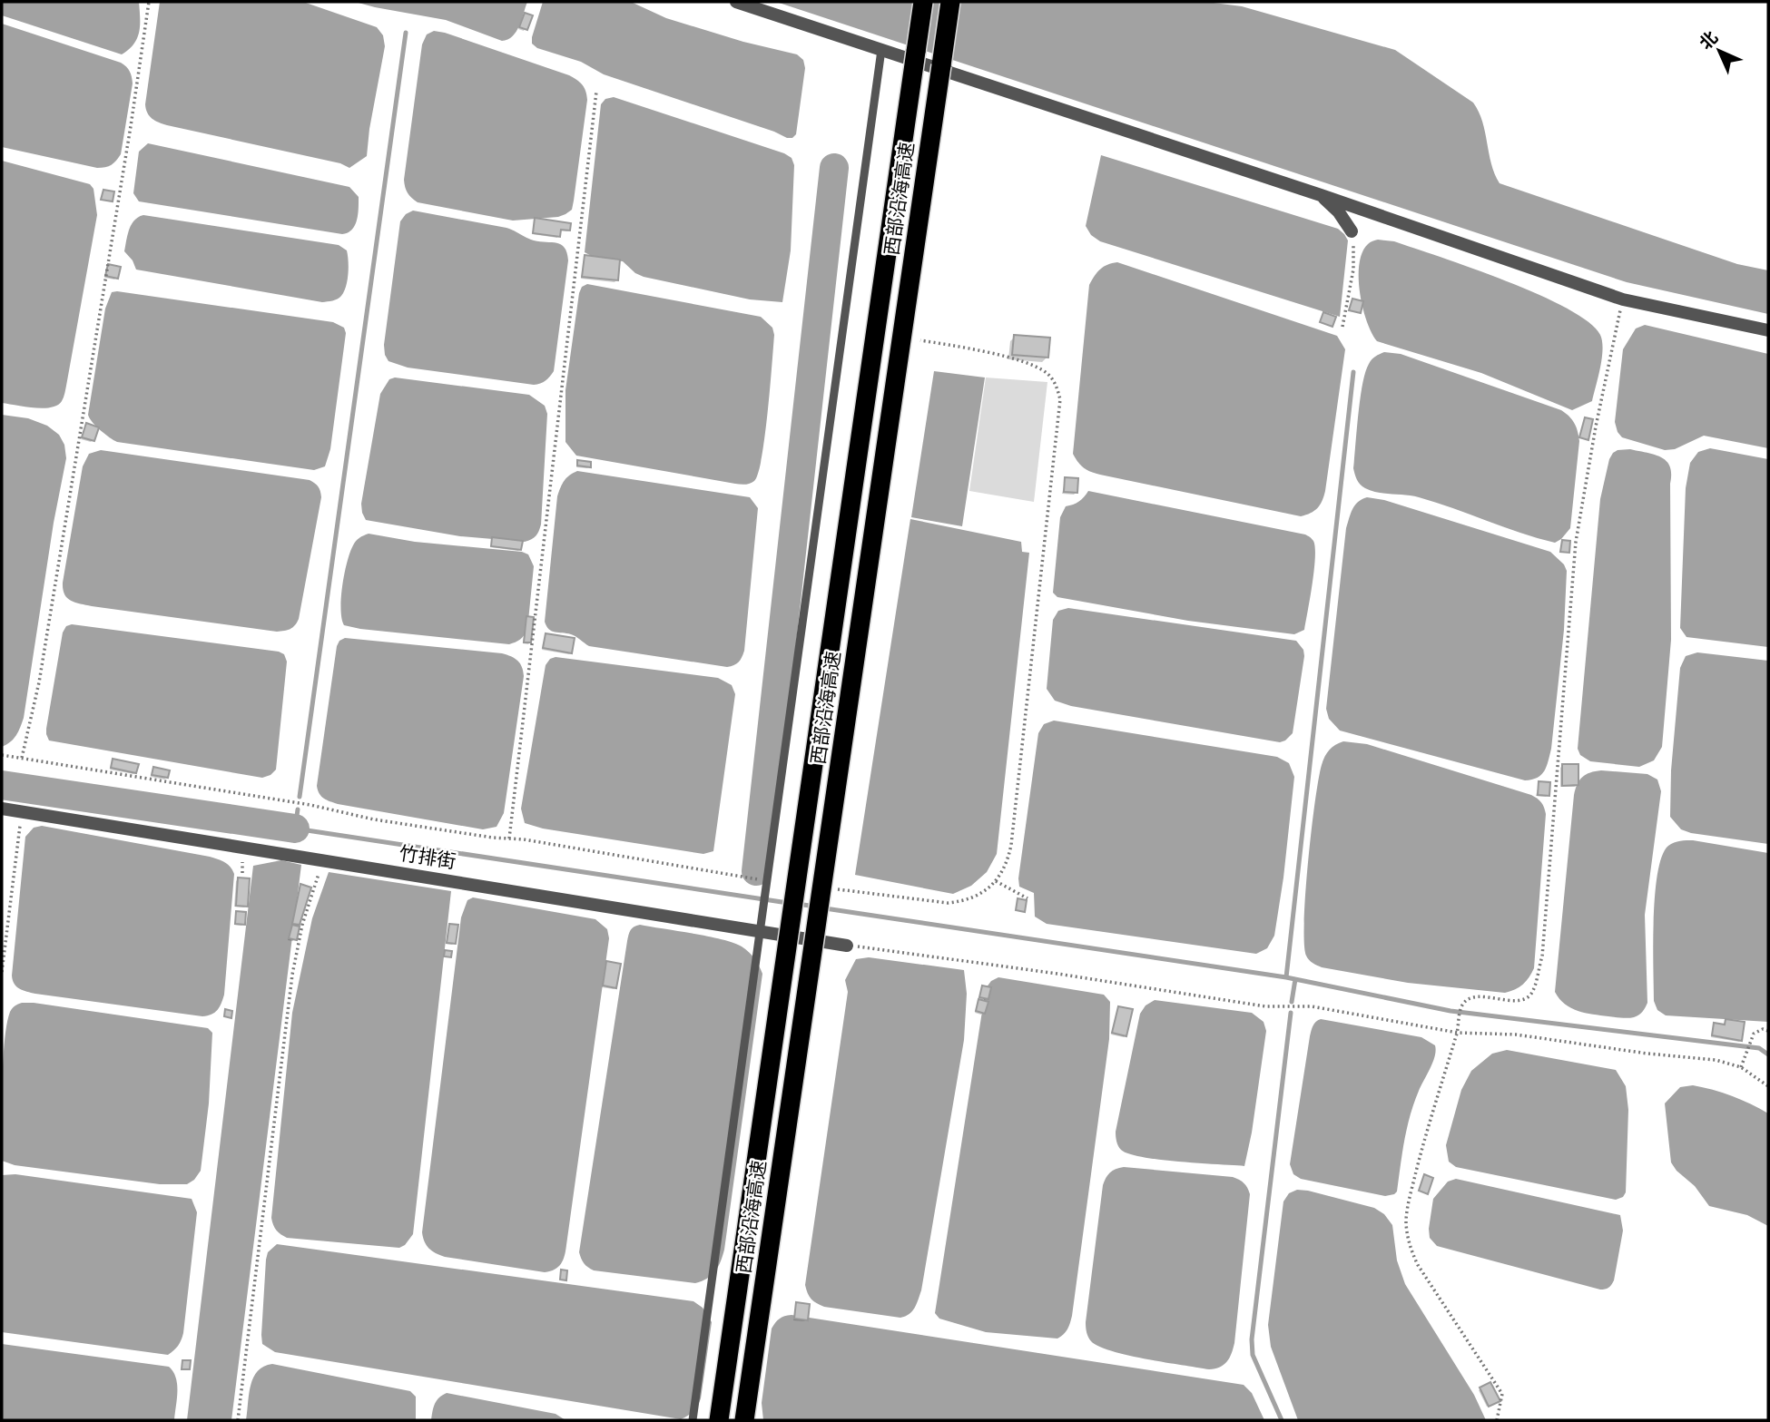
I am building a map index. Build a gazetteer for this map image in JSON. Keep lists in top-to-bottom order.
{
  "streets": {
    "highway": ["西部沿海高速"],
    "street": ["竹排街"]
  },
  "north": "top left"
}
